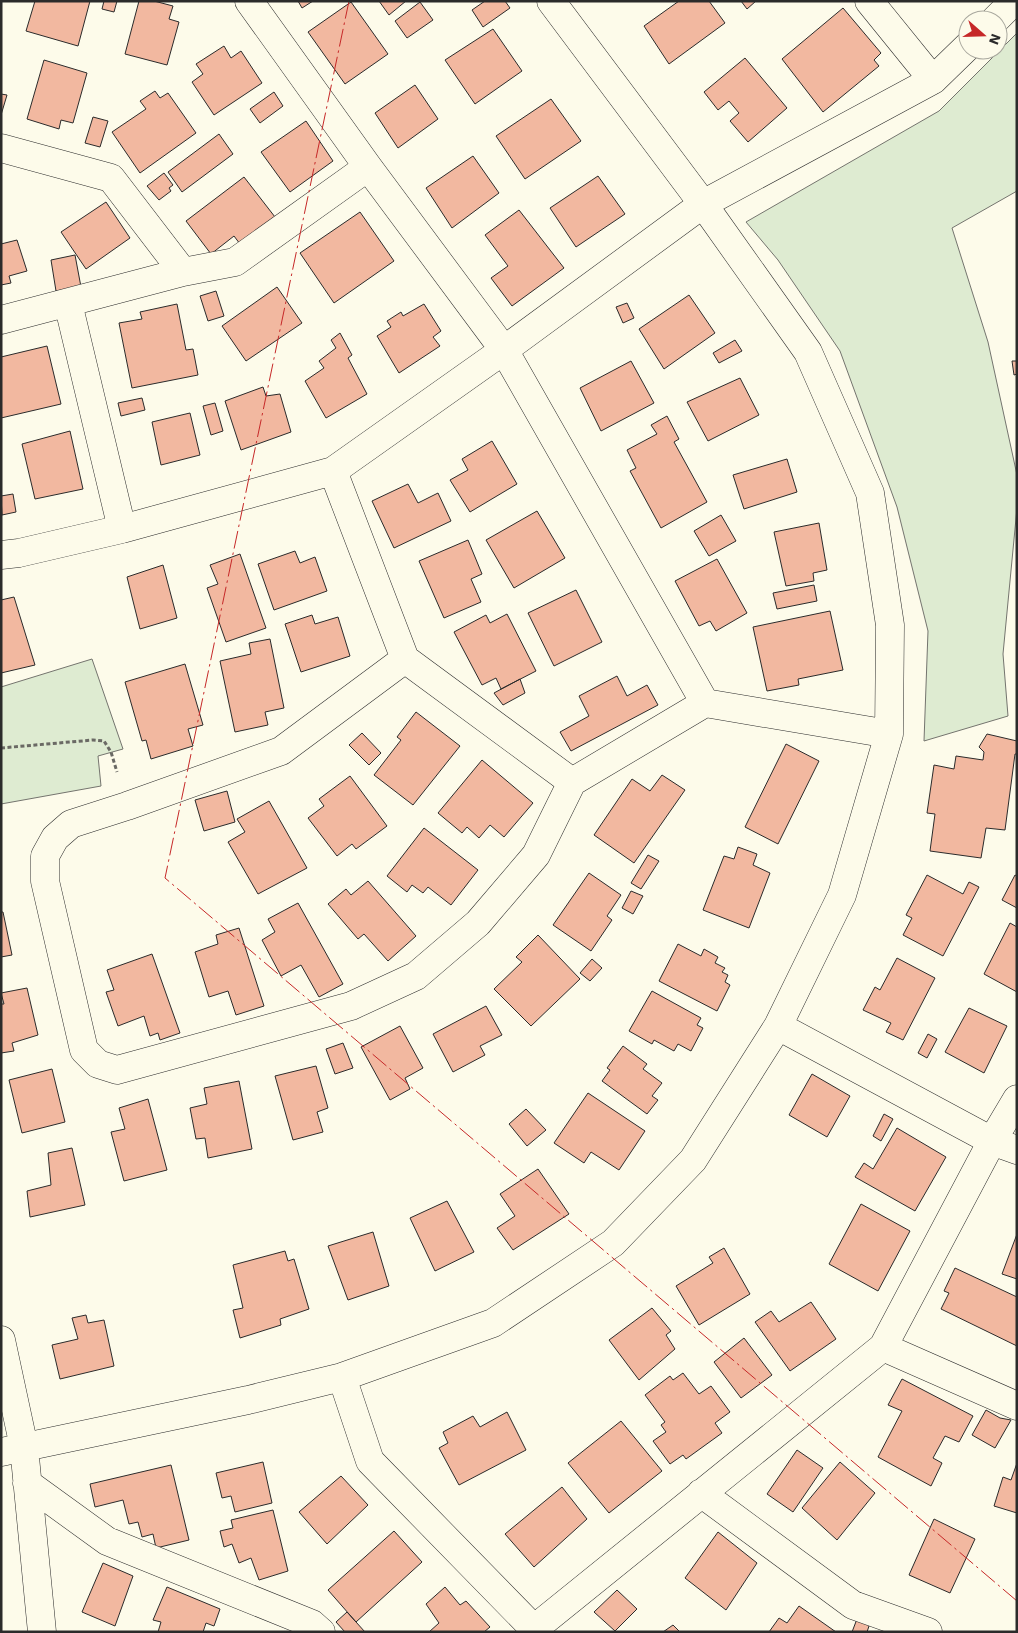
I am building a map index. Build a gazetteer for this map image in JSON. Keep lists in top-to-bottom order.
{
  "north": "right"
}
